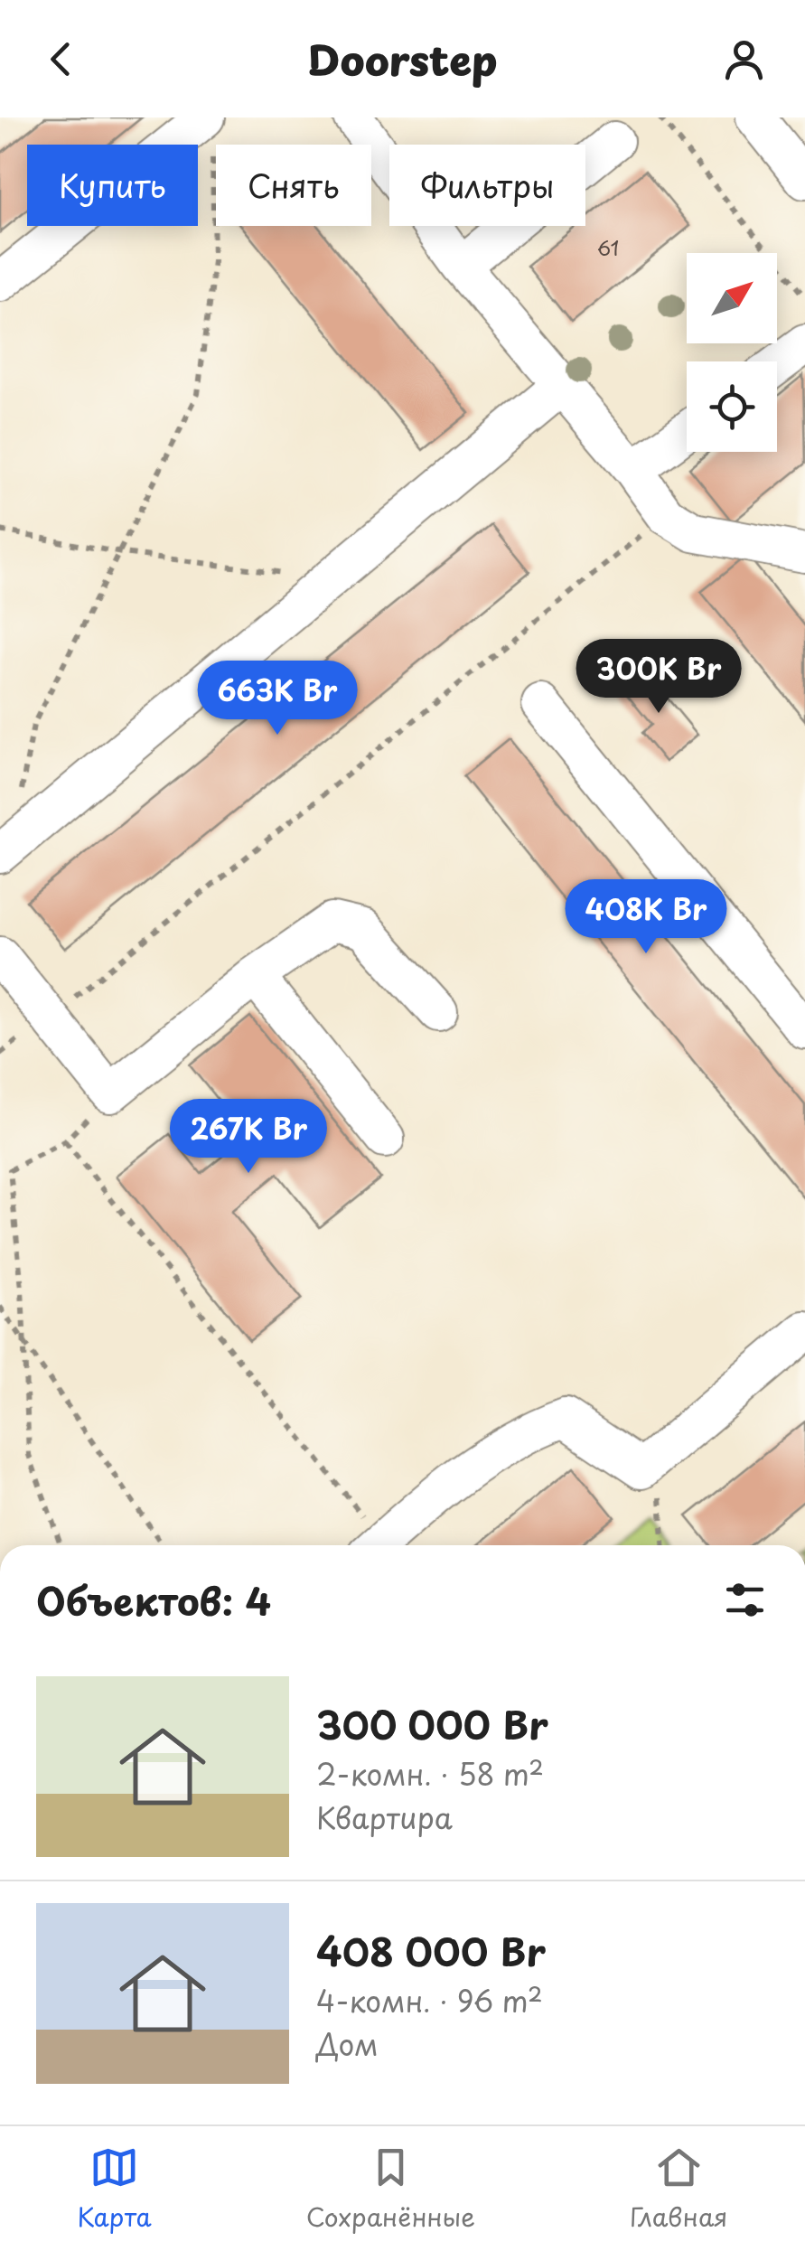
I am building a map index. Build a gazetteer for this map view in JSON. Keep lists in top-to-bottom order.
{
  "house_numbers": ["61"],
  "north": "top right",
  "page": {
    "header": "Doorstep",
    "chip": ["Купить", "Снять", "Фильтры"],
    "price": [
      "300K Br",
      "663K Br",
      "408K Br",
      "267K Br"
    ],
    "heading": "Объектов: 4",
    "list": [
      {
        "name": "300 000 Br",
        "note": "2-комн. · 58 m² · Квартира"
      },
      {
        "name": "408 000 Br",
        "note": "4-комн. · 96 m² · Дом"
      }
    ],
    "tabs": ["Карта", "Сохранённые", "Главная"]
  }
}
